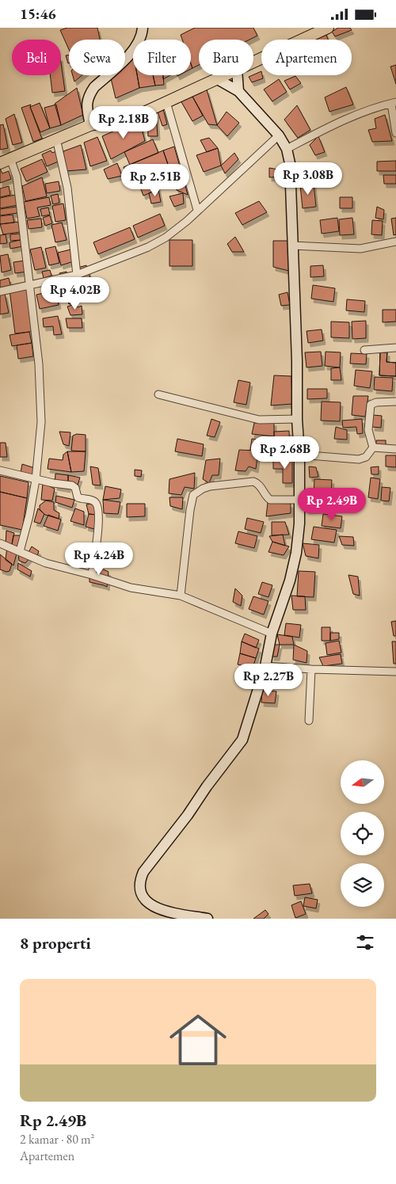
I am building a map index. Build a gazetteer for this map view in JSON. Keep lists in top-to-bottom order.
{
  "north": "left",
  "page": {
    "status": "15:46",
    "chip": [
      "Beli",
      "Sewa",
      "Filter",
      "Baru",
      "Apartemen"
    ],
    "price": [
      "Rp 2.18B",
      "Rp 3.08B",
      "Rp 2.51B",
      "Rp 4.02B",
      "Rp 2.68B",
      "Rp 2.49B",
      "Rp 4.24B",
      "Rp 2.27B"
    ],
    "heading": "8 properti",
    "list": [
      {
        "name": "Rp 2.49B",
        "note": "2 kamar · 80 m² · Apartemen"
      }
    ]
  }
}
